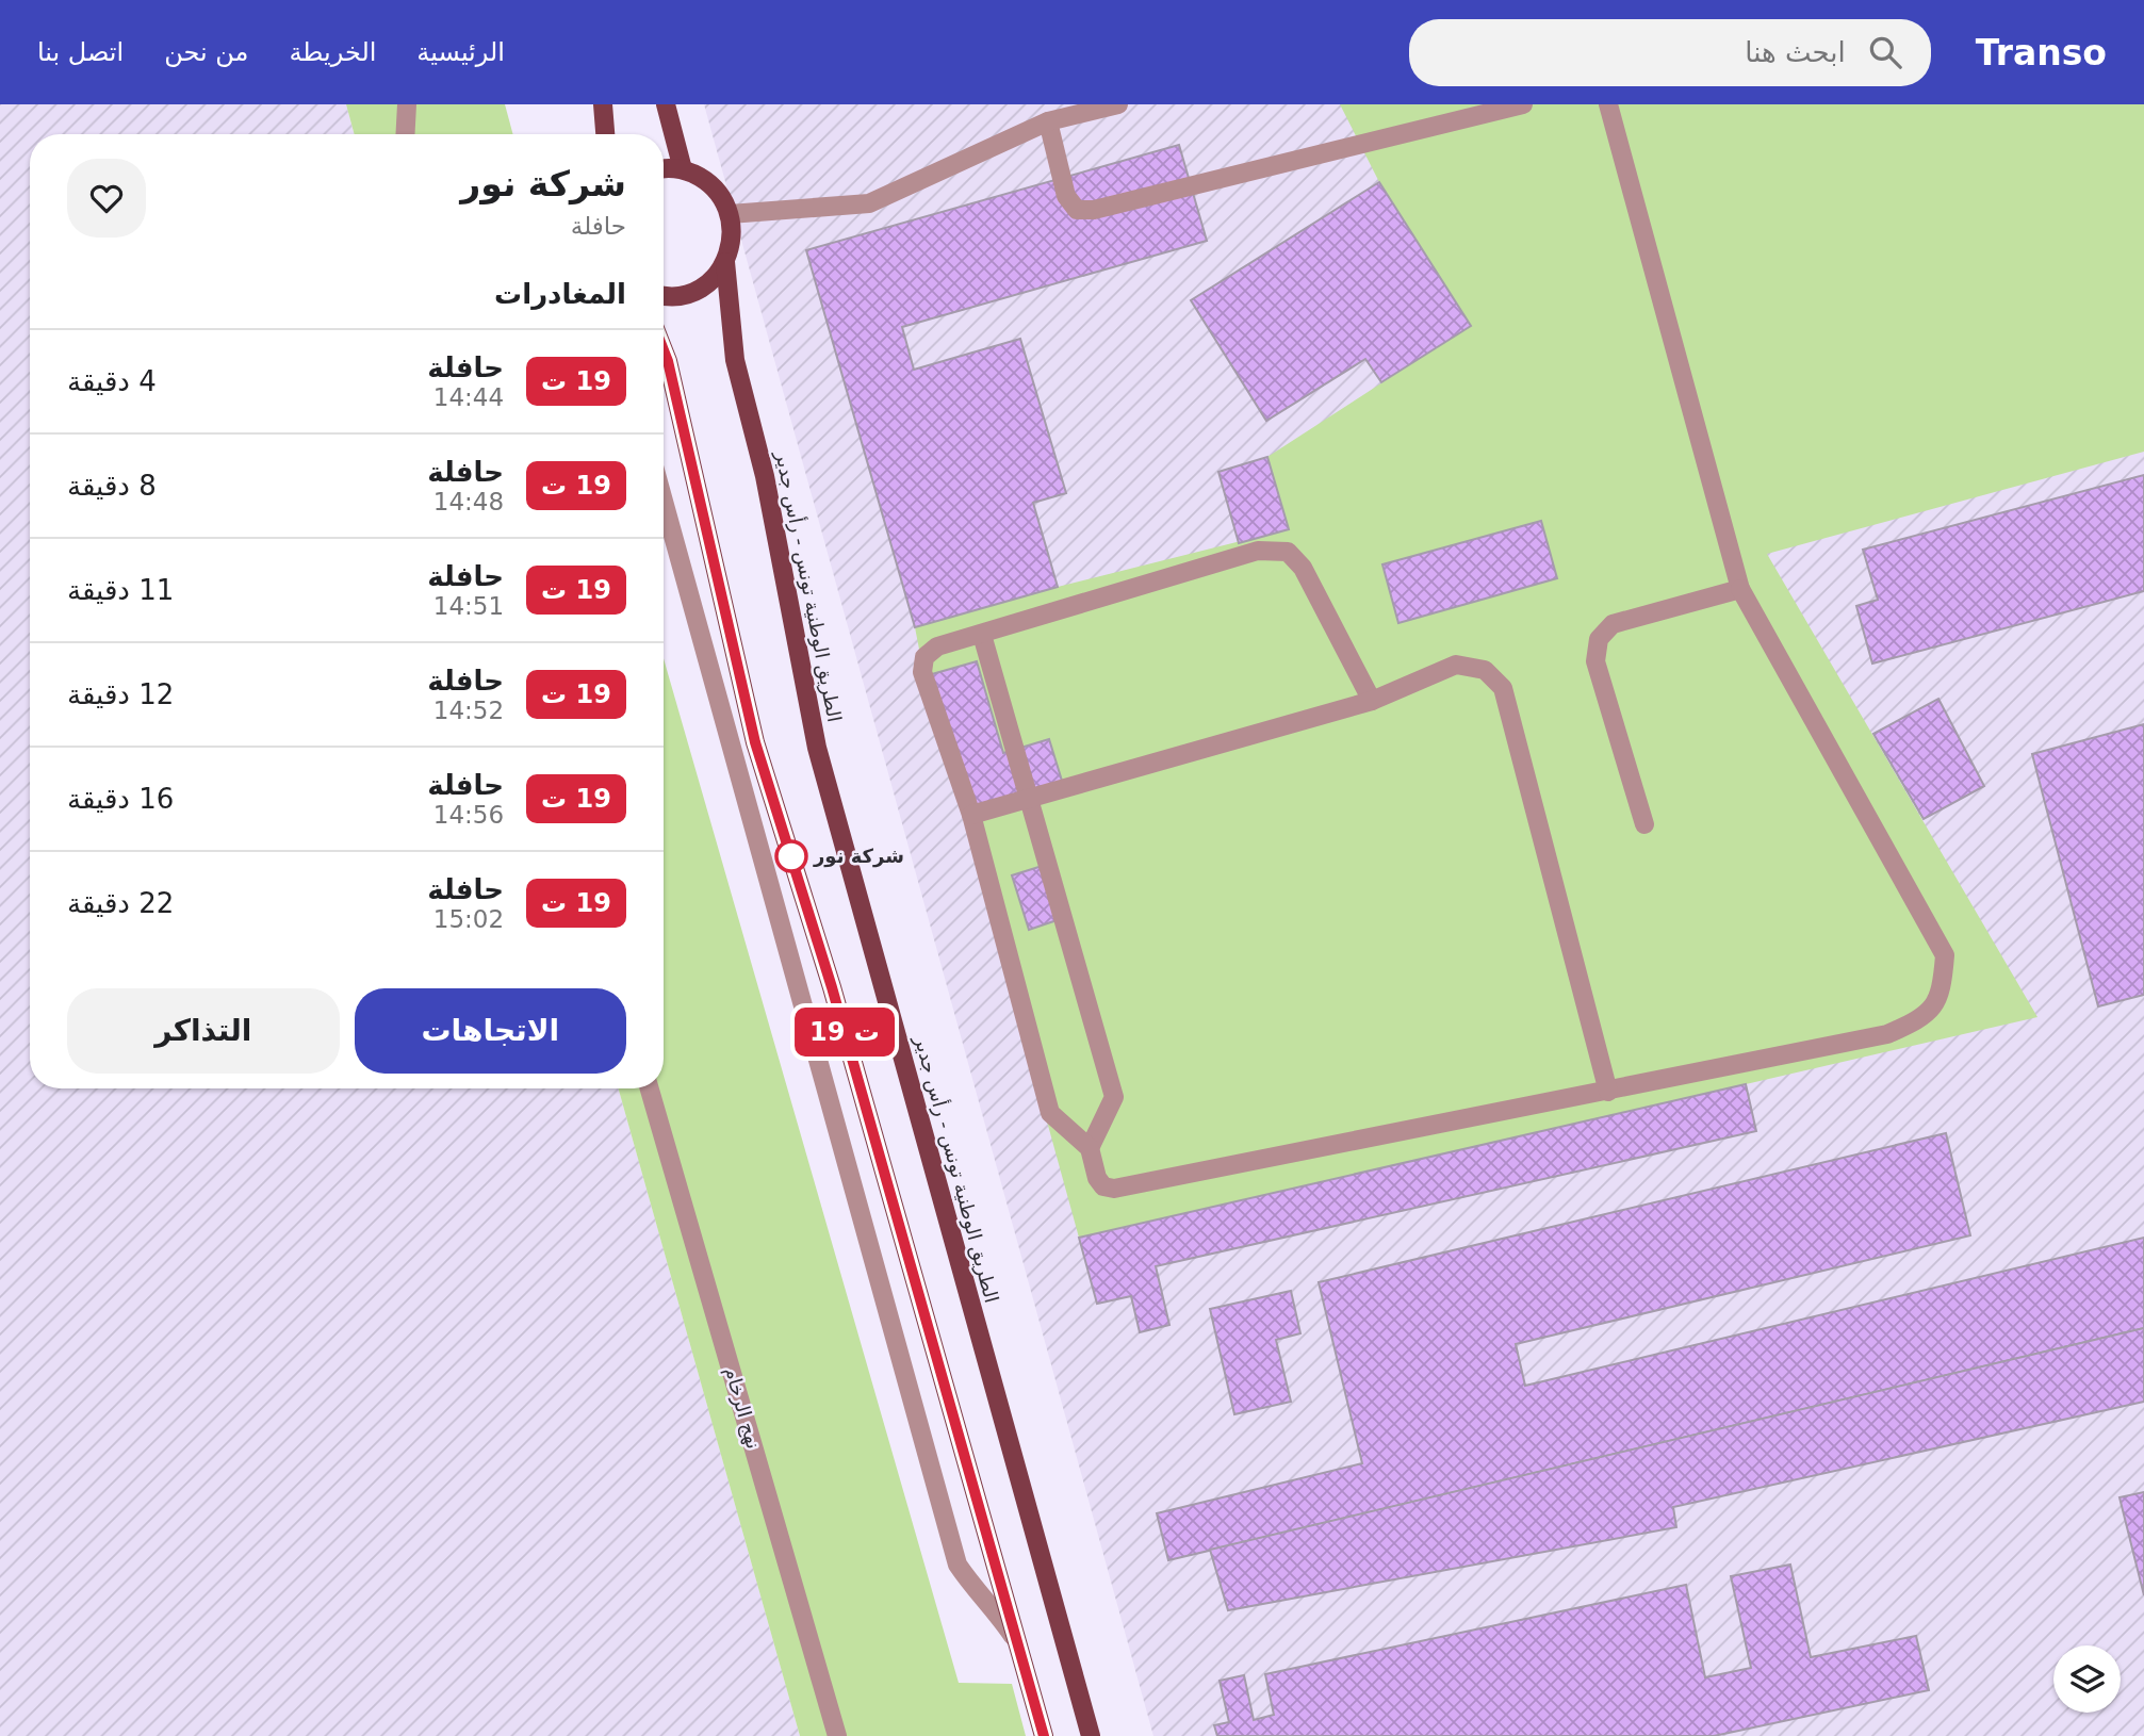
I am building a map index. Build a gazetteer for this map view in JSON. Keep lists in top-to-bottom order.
{
  "streets": {
    "main road": ["الطريق الوطنية تونس - رأس جدير"],
    "street": ["نهج الرخام"]
  },
  "places": ["شركة نور"],
  "page": {
    "header": "Transo",
    "search": "ابحث هنا",
    "nav": [
      "الرئيسية",
      "الخريطة",
      "من نحن",
      "اتصل بنا"
    ],
    "on_map": "19 ت",
    "heading": [
      ["شركة نور", "حافلة"],
      "المغادرات"
    ],
    "list": [
      {
        "mark": "19 ت",
        "name": "حافلة",
        "note": "14:44",
        "value": "4 دقيقة"
      },
      {
        "mark": "19 ت",
        "name": "حافلة",
        "note": "14:48",
        "value": "8 دقيقة"
      },
      {
        "mark": "19 ت",
        "name": "حافلة",
        "note": "14:51",
        "value": "11 دقيقة"
      },
      {
        "mark": "19 ت",
        "name": "حافلة",
        "note": "14:52",
        "value": "12 دقيقة"
      },
      {
        "mark": "19 ت",
        "name": "حافلة",
        "note": "14:56",
        "value": "16 دقيقة"
      },
      {
        "mark": "19 ت",
        "name": "حافلة",
        "note": "15:02",
        "value": "22 دقيقة"
      }
    ],
    "buttons": ["الاتجاهات", "التذاكر"]
  }
}
